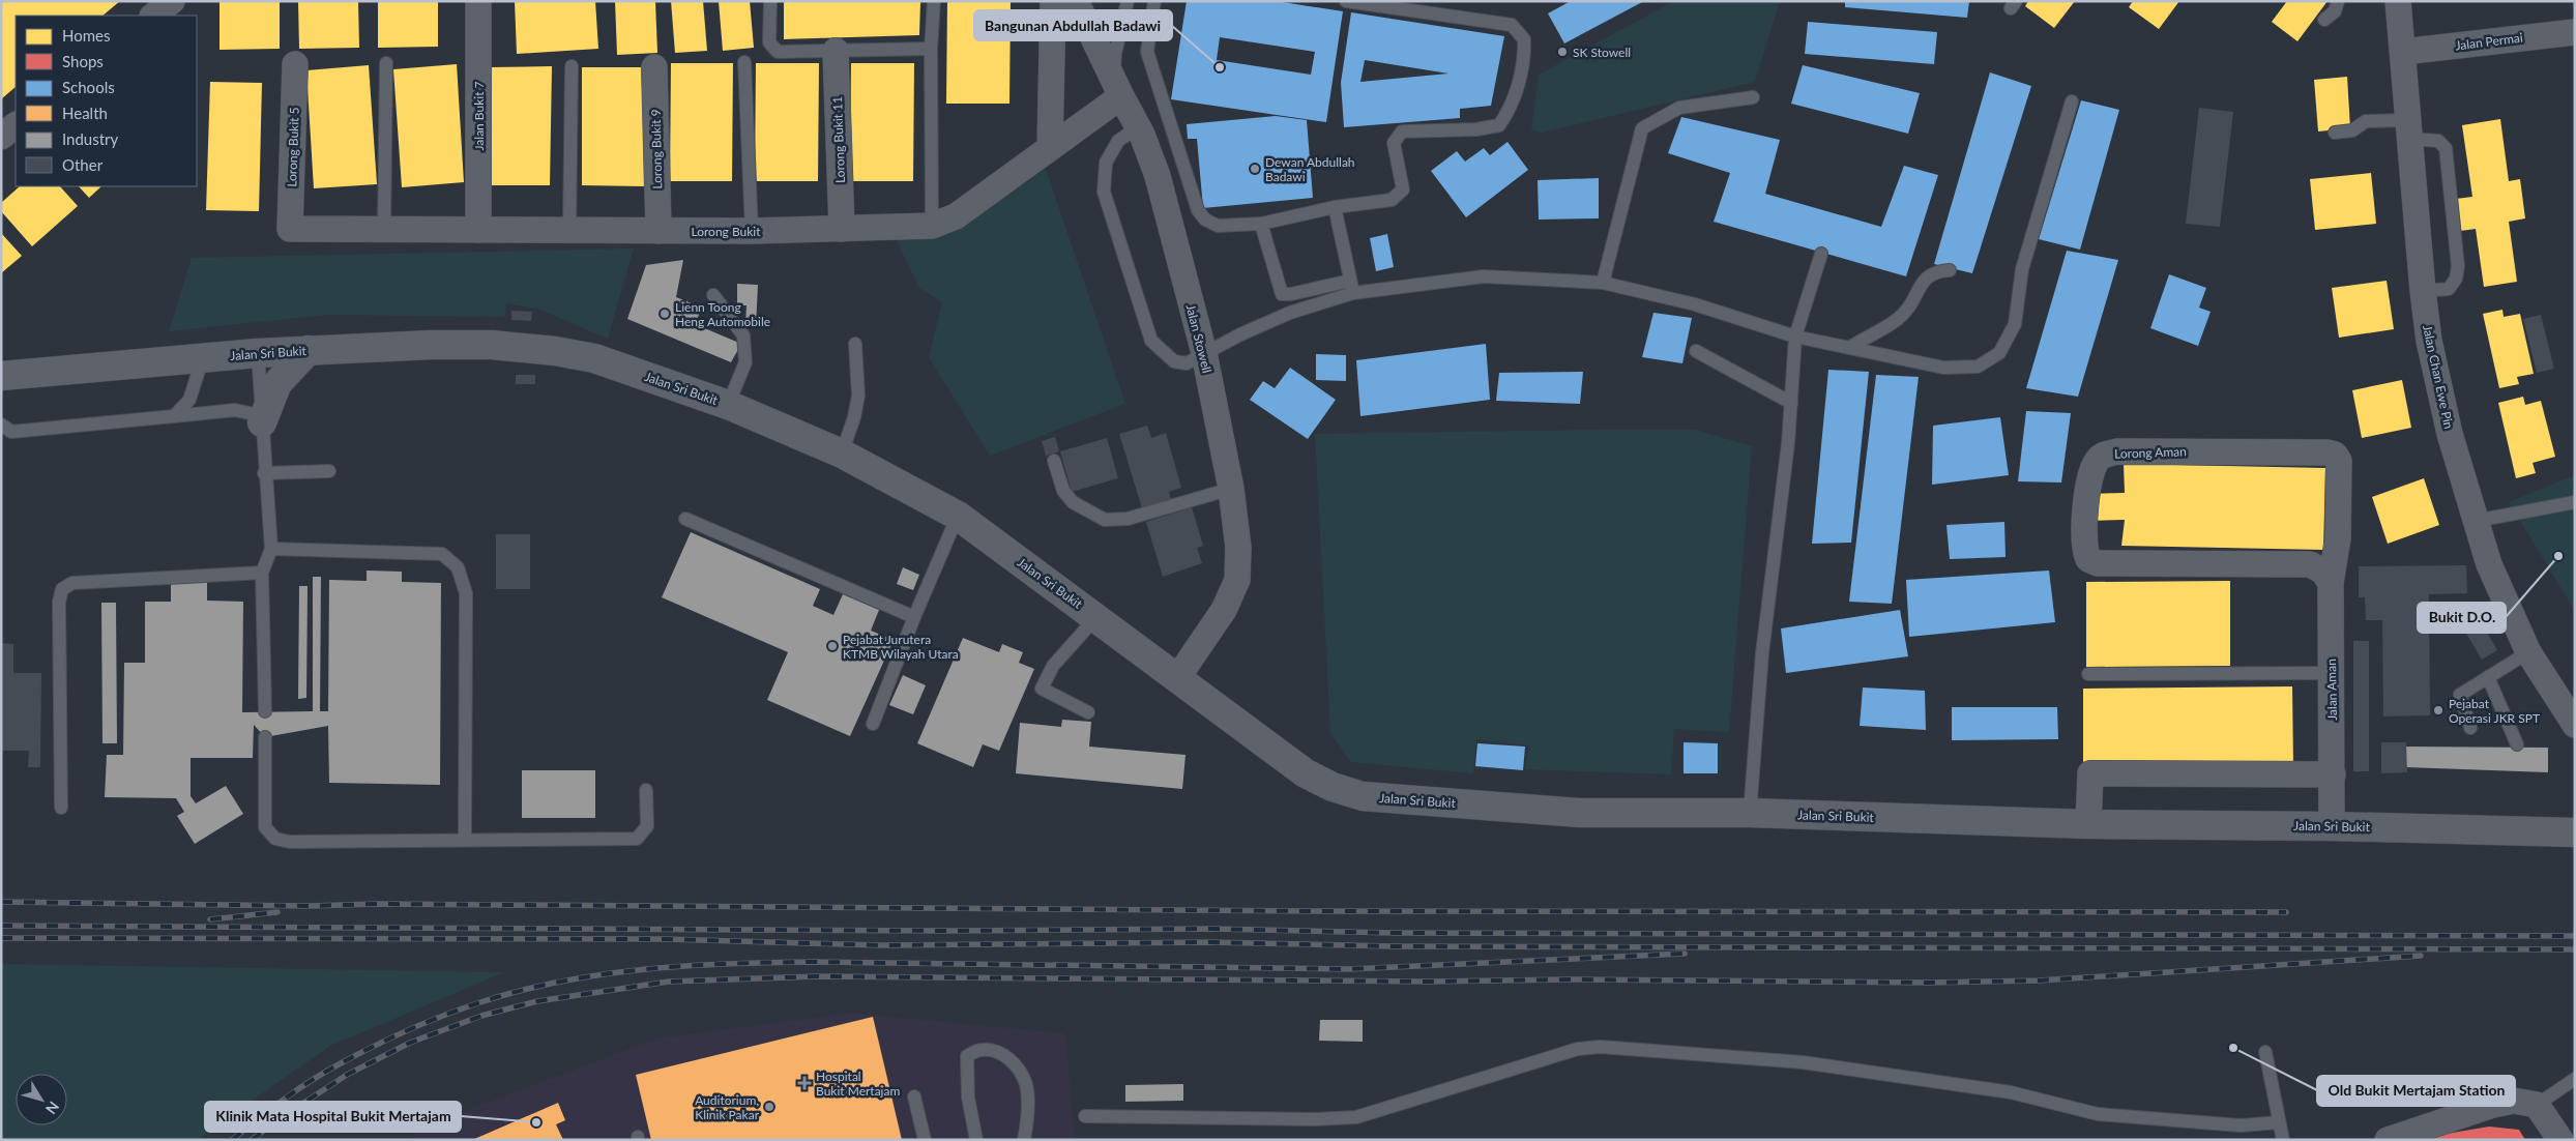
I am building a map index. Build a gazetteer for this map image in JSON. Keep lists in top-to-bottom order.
{
  "streets": {
    "street": [
      "Jalan Permai",
      "Jalan Bukit 7",
      "Lorong Bukit 11",
      "Lorong Bukit 5",
      "Lorong Bukit 9",
      "Lorong Bukit",
      "Jalan Stowell",
      "Jalan Sri Bukit",
      "Jalan Chan Ewe Pin",
      "Lorong Aman",
      "Jalan Aman"
    ]
  },
  "crossings": [
    ["Jalan Permai", "Jalan Chan Ewe Pin"],
    ["Jalan Bukit 7", "Lorong Bukit"],
    ["Lorong Bukit 11", "Lorong Bukit"],
    ["Lorong Bukit 5", "Lorong Bukit"],
    ["Lorong Bukit 9", "Lorong Bukit"],
    ["Lorong Bukit", "Jalan Stowell"],
    ["Jalan Stowell", "Jalan Sri Bukit"],
    ["Jalan Sri Bukit", "Jalan Aman"],
    ["Lorong Aman", "Jalan Aman"]
  ],
  "places": {
    "other": [
      "SK Stowell",
      "Bangunan Abdullah Badawi",
      "Dewan Abdullah Badawi",
      "Lienn Toong Heng Automobile",
      "Bukit D.O.",
      "Pejabat Jurutera KTMB Wilayah Utara",
      "Pejabat Operasi JKR SPT",
      "Old Bukit Mertajam Station",
      "Auditorium, Klinik Pakar",
      "Klinik Mata Hospital Bukit Mertajam"
    ],
    "health": ["Hospital Bukit Mertajam"]
  },
  "legend": [
    "Homes",
    "Shops",
    "Schools",
    "Health",
    "Industry",
    "Other"
  ],
  "north": "bottom right"
}
